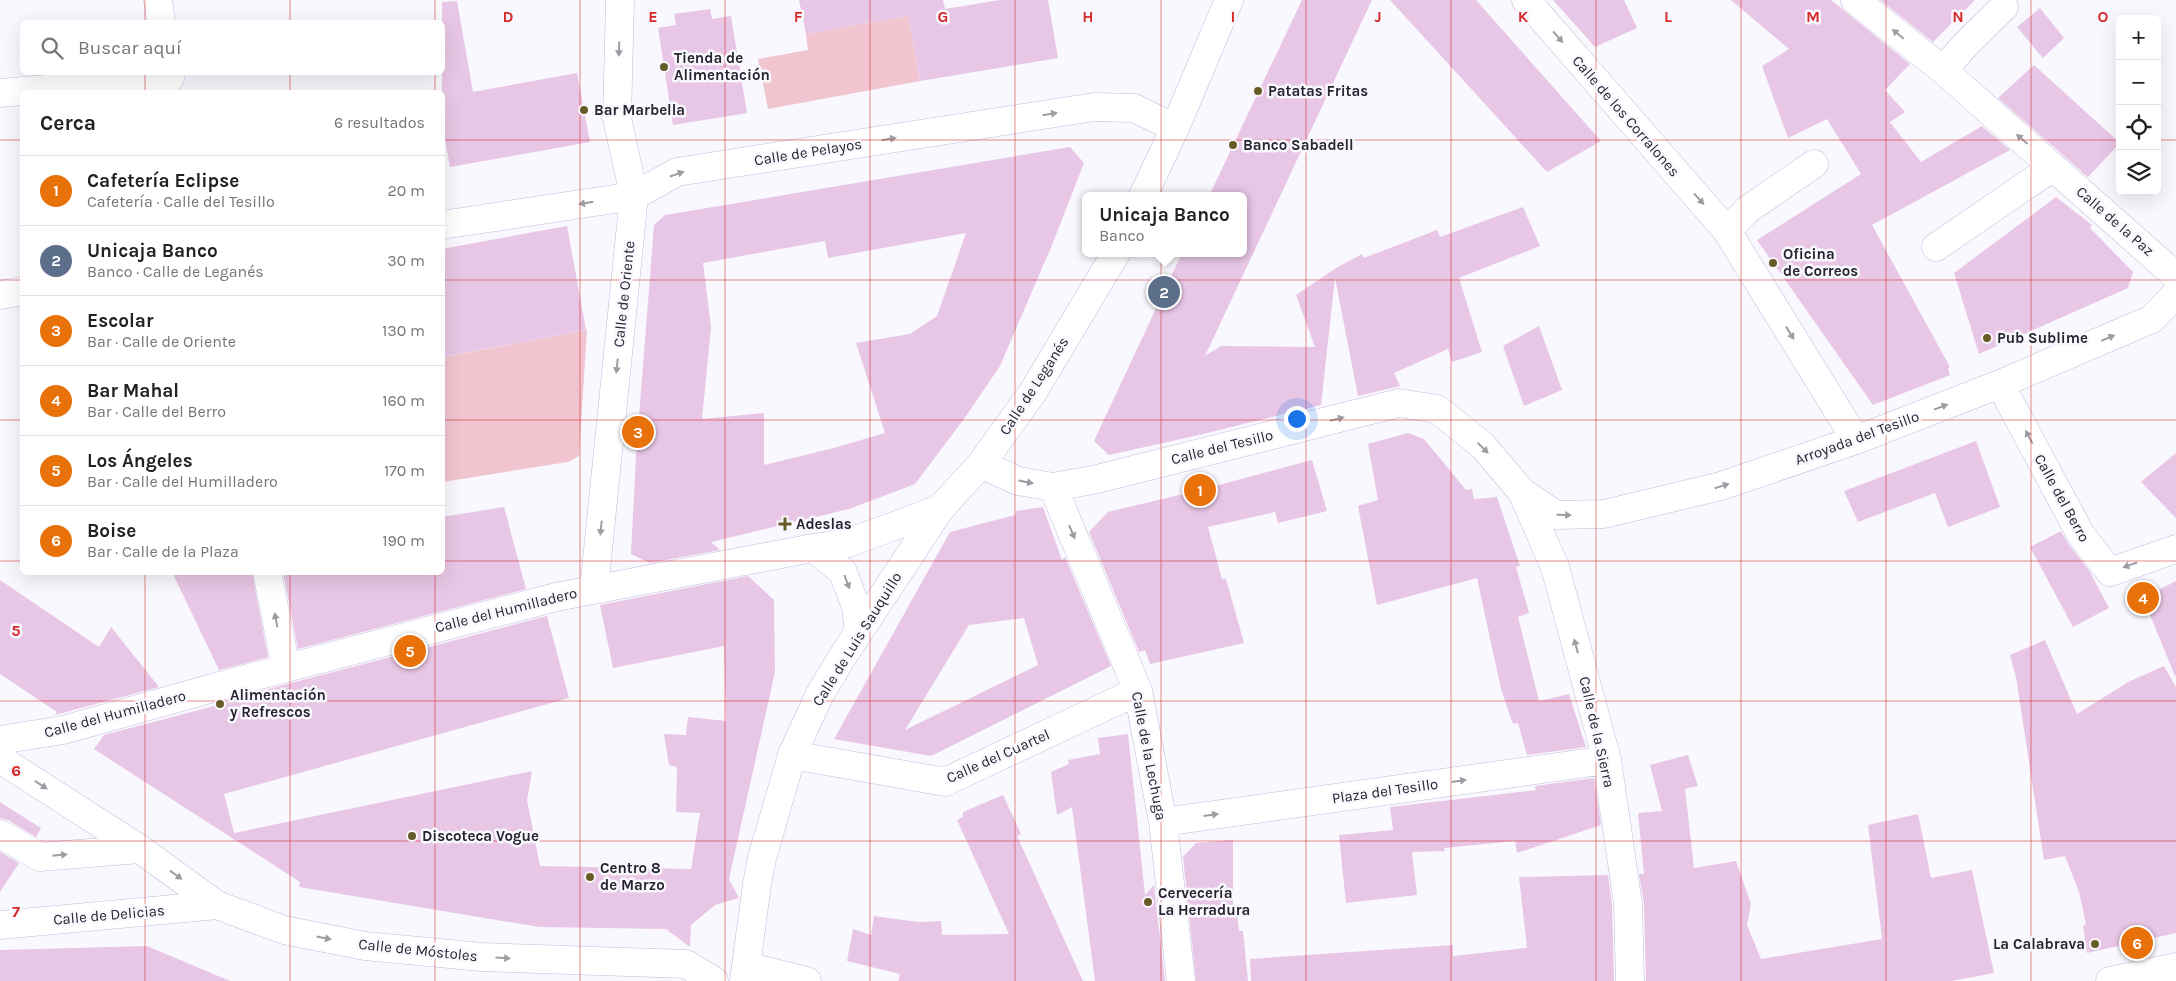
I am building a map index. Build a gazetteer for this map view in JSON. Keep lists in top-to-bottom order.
{
  "streets": {
    "street": [
      "Calle de los Corralones",
      "Calle de Pelayos",
      "Calle de la Paz",
      "Calle de Oriente",
      "Calle de Leganés",
      "Arroyada del Tesillo",
      "Calle del Tesillo",
      "Calle del Berro",
      "Calle del Humilladero",
      "Calle de Luis Sauquillo",
      "Calle de la Sierra",
      "Calle del Cuartel",
      "Calle de la Lechuga",
      "Plaza del Tesillo",
      "Calle de Delicias",
      "Calle de Móstoles"
    ]
  },
  "crossings": [
    ["Calle de los Corralones", "Arroyada del Tesillo"],
    ["Calle de Pelayos", "Calle de Oriente"],
    ["Calle de Oriente", "Calle del Humilladero"],
    ["Calle de Leganés", "Calle del Tesillo"],
    ["Calle de Leganés", "Calle del Humilladero"],
    ["Calle de Leganés", "Calle de Luis Sauquillo"],
    ["Arroyada del Tesillo", "Calle del Tesillo"],
    ["Arroyada del Tesillo", "Calle del Berro"],
    ["Arroyada del Tesillo", "Calle de la Sierra"],
    ["Calle del Tesillo", "Calle de la Sierra"],
    ["Calle del Tesillo", "Calle de la Lechuga"],
    ["Calle del Humilladero", "Calle de Luis Sauquillo"],
    ["Calle de Luis Sauquillo", "Calle del Cuartel"],
    ["Calle de la Sierra", "Plaza del Tesillo"],
    ["Calle del Cuartel", "Calle de la Lechuga"],
    ["Calle de la Lechuga", "Plaza del Tesillo"],
    ["Calle de Delicias", "Calle de Móstoles"]
  ],
  "one_way": [
    "Calle de los Corralones",
    "Calle de la Paz",
    "Calle de Oriente",
    "Arroyada del Tesillo",
    "Calle del Tesillo",
    "Calle del Berro",
    "Calle de la Sierra",
    "Calle de la Lechuga",
    "Plaza del Tesillo",
    "Calle de Móstoles"
  ],
  "places": {
    "other": [
      "Tienda de Alimentación",
      "Patatas Fritas",
      "Bar Marbella",
      "Banco Sabadell",
      "Oficina de Correos",
      "Pub Sublime",
      "Alimentación y Refrescos",
      "Discoteca Vogue",
      "Centro 8 de Marzo",
      "Cervecería La Herradura",
      "La Calabrava"
    ],
    "health": ["Adeslas"]
  },
  "page": {
    "map_buttons": ["+", "−"],
    "search": "Buscar aquí",
    "heading": ["Cerca", "6 resultados"],
    "list": [
      {
        "mark": "1",
        "name": "Cafetería Eclipse",
        "note": "Cafetería · Calle del Tesillo",
        "value": "20 m"
      },
      {
        "mark": "2",
        "name": "Unicaja Banco",
        "note": "Banco · Calle de Leganés",
        "value": "30 m"
      },
      {
        "mark": "3",
        "name": "Escolar",
        "note": "Bar · Calle de Oriente",
        "value": "130 m"
      },
      {
        "mark": "4",
        "name": "Bar Mahal",
        "note": "Bar · Calle del Berro",
        "value": "160 m"
      },
      {
        "mark": "5",
        "name": "Los Ángeles",
        "note": "Bar · Calle del Humilladero",
        "value": "170 m"
      },
      {
        "mark": "6",
        "name": "Boise",
        "note": "Bar · Calle de la Plaza",
        "value": "190 m"
      }
    ],
    "popup": ["Unicaja Banco", "Banco"],
    "pins": [
      "2",
      "3",
      "1",
      "4",
      "5",
      "6"
    ]
  },
  "grid": {
    "columns": [
      "D",
      "E",
      "F",
      "G",
      "H",
      "I",
      "J",
      "K",
      "L",
      "M",
      "N",
      "O"
    ],
    "rows": ["5", "6", "7"]
  }
}
